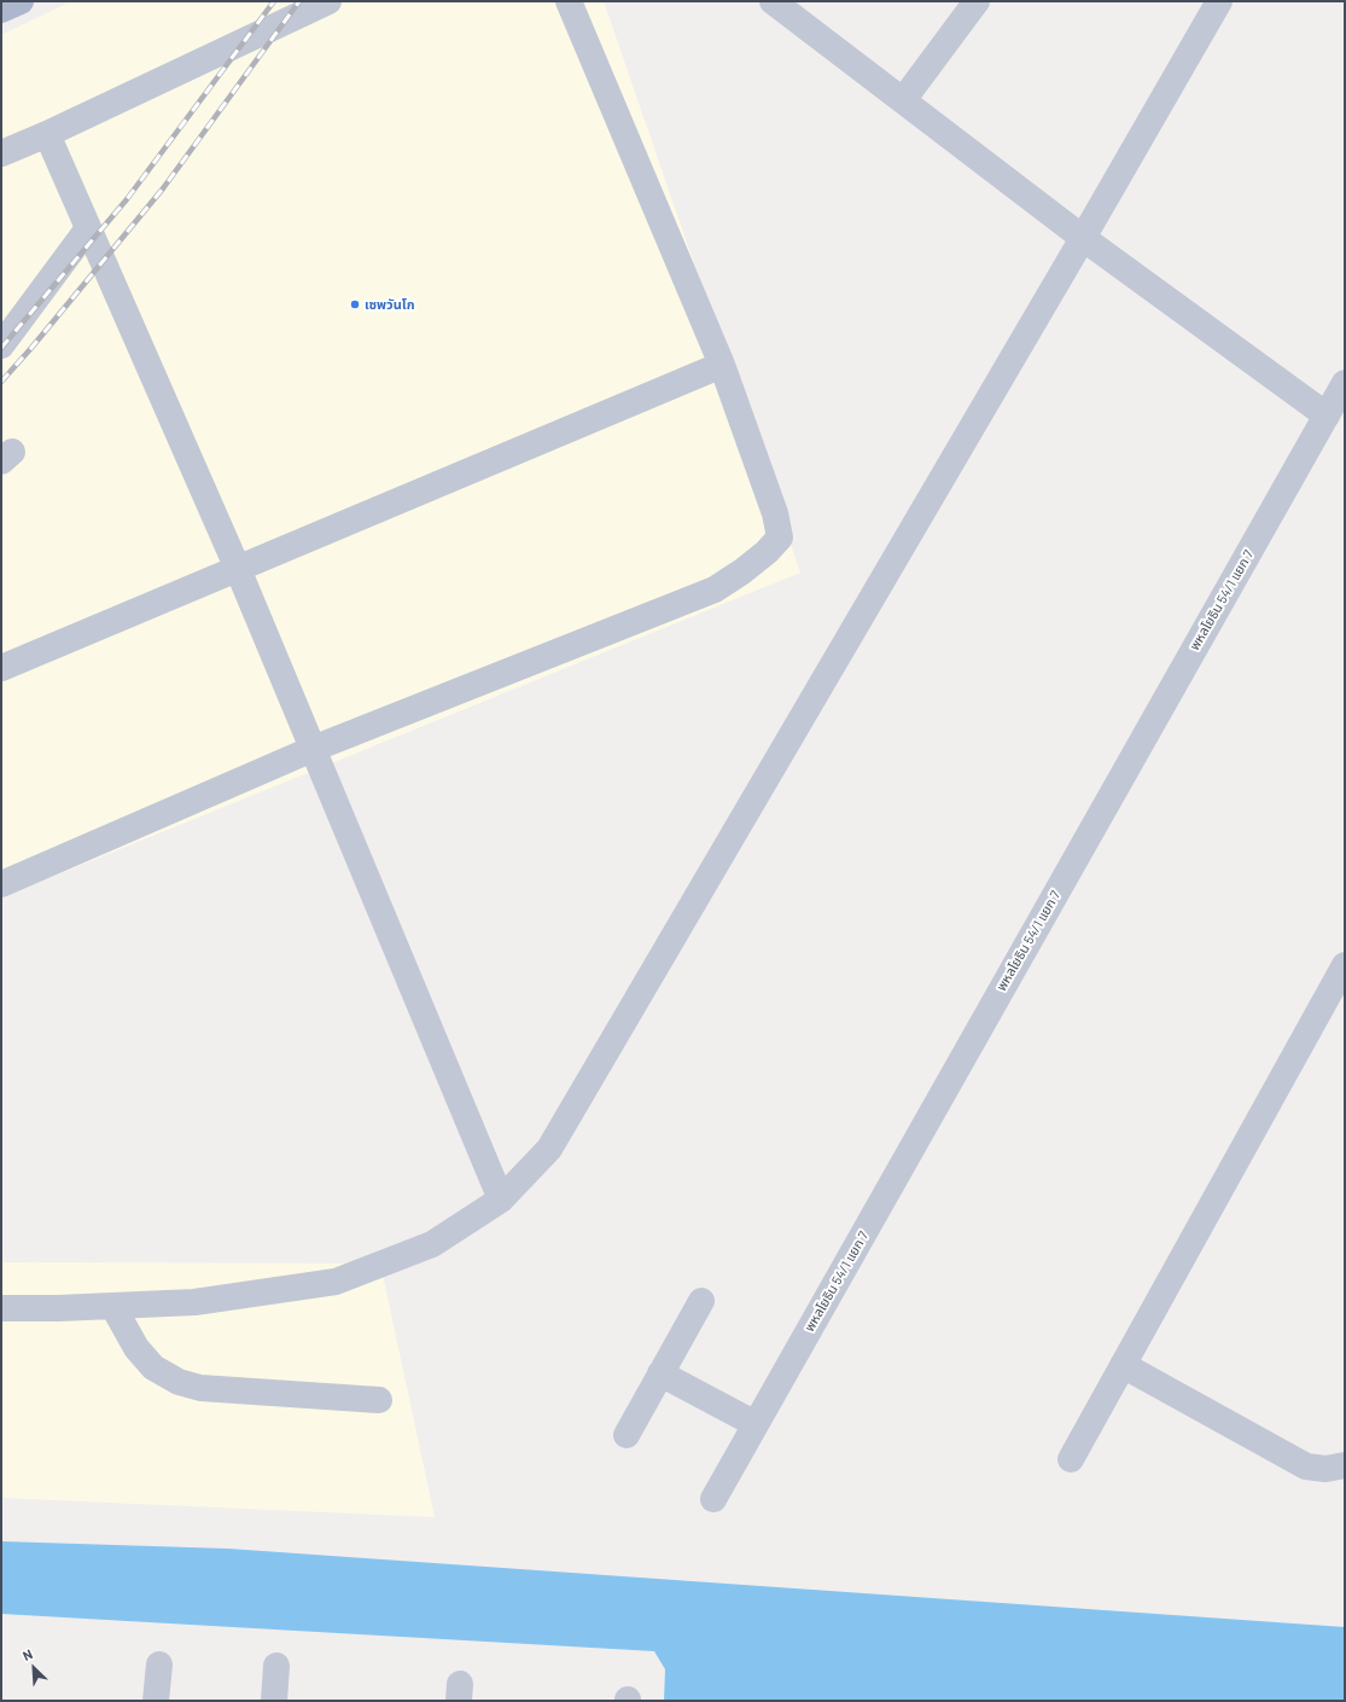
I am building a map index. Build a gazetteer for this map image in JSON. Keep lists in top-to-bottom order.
{
  "streets": {
    "street": ["พหลโยธิน 54/1 แยก 7"]
  },
  "places": ["เซพวันโก"],
  "north": "top left"
}
